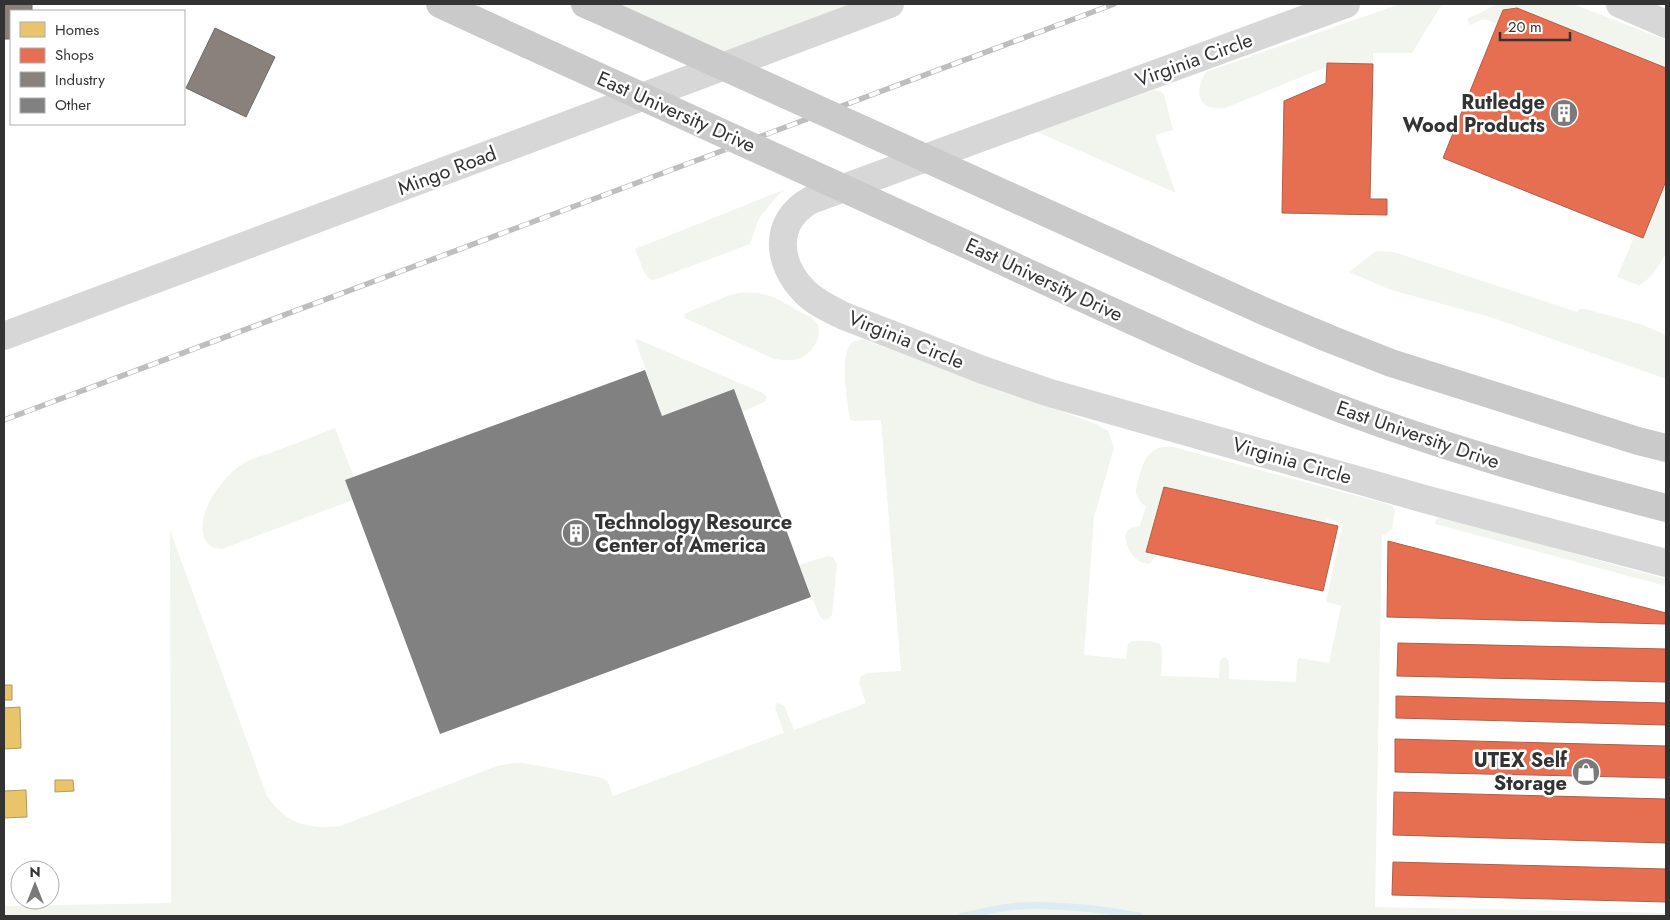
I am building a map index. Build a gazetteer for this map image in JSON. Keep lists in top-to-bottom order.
{
  "streets": {
    "main road": ["East University Drive"],
    "street": ["Virginia Circle", "Mingo Road"]
  },
  "places": {
    "building": ["Rutledge Wood Products", "Technology Resource Center of America"],
    "shop": ["UTEX Self Storage"]
  },
  "legend": [
    "Homes",
    "Shops",
    "Industry",
    "Other"
  ],
  "scale_bar": "20 m",
  "north": "top"
}
